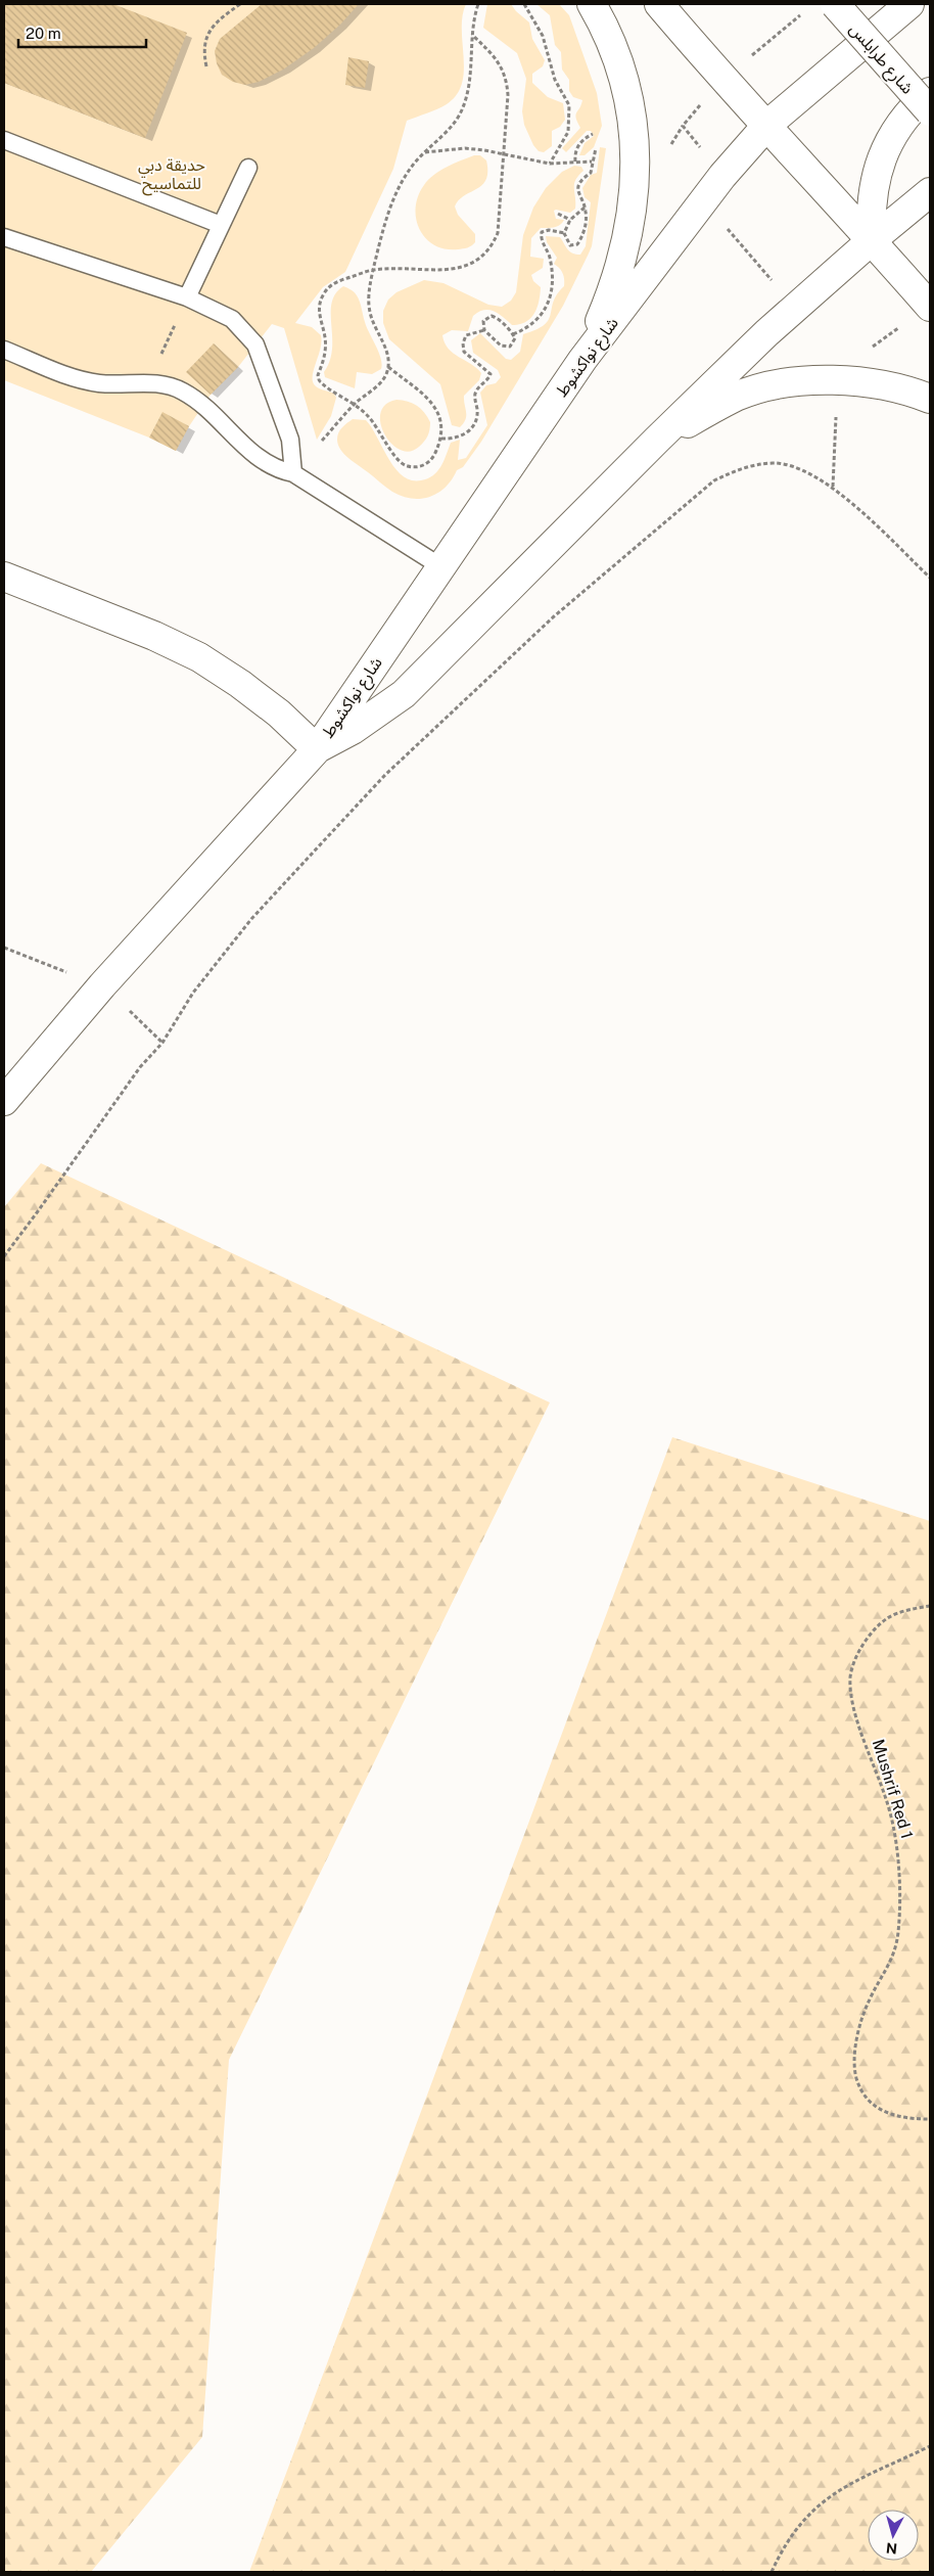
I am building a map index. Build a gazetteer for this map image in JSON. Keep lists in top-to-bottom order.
{
  "streets": {
    "main road": ["شارع طرابلس", "شارع نواكشوط"],
    "path": ["Mushrif Red 1"]
  },
  "parks": ["حديقة دبي للتماسيح"],
  "scale_bar": "20 m",
  "north": "bottom"
}
